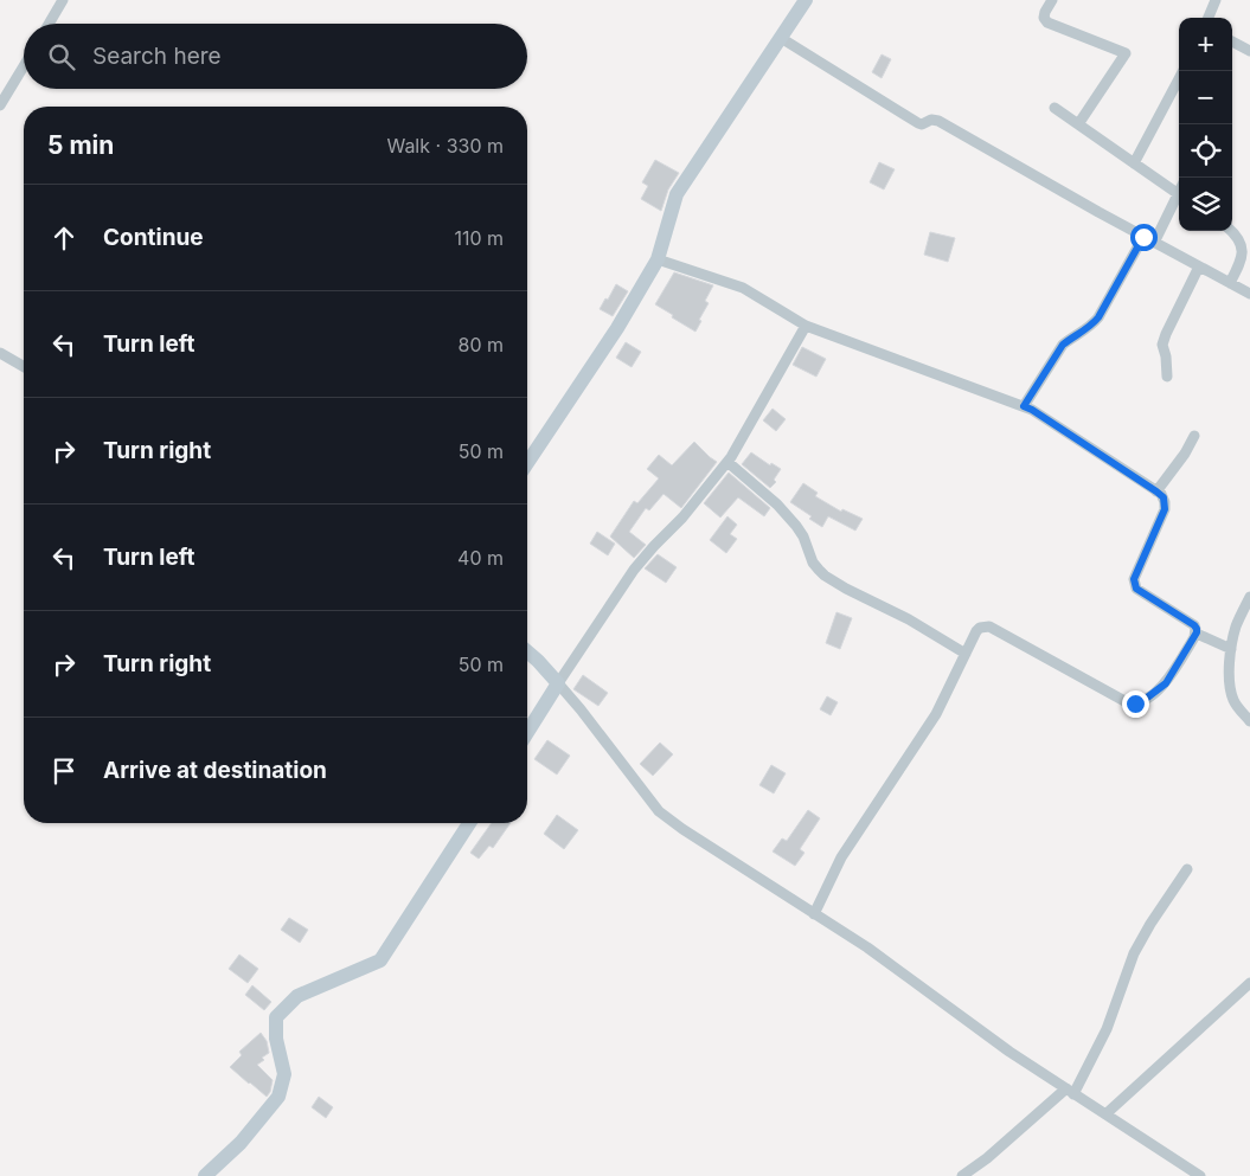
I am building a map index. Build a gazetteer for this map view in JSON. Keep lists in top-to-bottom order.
{
  "page": {
    "map_buttons": ["+", "−"],
    "search": "Search here",
    "heading": ["5 min", "Walk · 330 m"],
    "list": [
      ["Continue", "110 m"],
      ["Turn left", "80 m"],
      ["Turn right", "50 m"],
      ["Turn left", "40 m"],
      ["Turn right", "50 m"],
      "Arrive at destination"
    ]
  }
}
